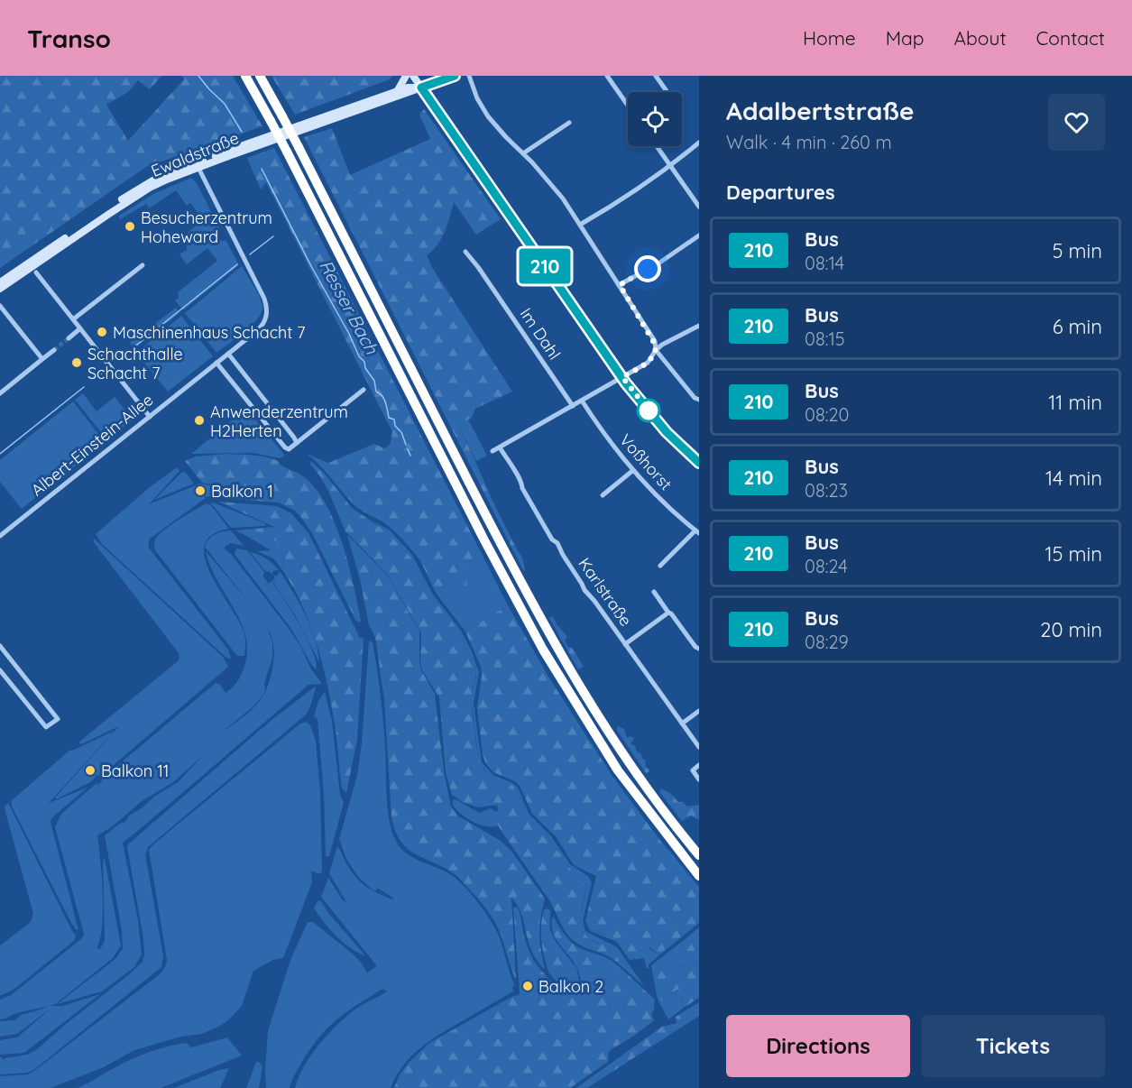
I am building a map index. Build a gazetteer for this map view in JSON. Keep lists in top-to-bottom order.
{
  "streets": {
    "main road": ["Ewaldstraße"],
    "street": [
      "Im Dahl",
      "Albert-Einstein-Allee",
      "Voßhorst",
      "Karlstraße"
    ]
  },
  "crossings": [
    ["Ewaldstraße", "Albert-Einstein-Allee"]
  ],
  "water": ["Resser Bach"],
  "places": [
    "Besucherzentrum Hoheward",
    "Maschinenhaus Schacht 7",
    "Schachthalle Schacht 7",
    "Anwenderzentrum H2Herten",
    "Balkon 1",
    "Balkon 11",
    "Balkon 2"
  ],
  "lines": ["bus line 210"],
  "page": {
    "header": "Transo",
    "nav": [
      "Home",
      "Map",
      "About",
      "Contact"
    ],
    "on_map": "210",
    "heading": [
      ["Adalbertstraße", "Walk · 4 min · 260 m"],
      "Departures"
    ],
    "list": [
      {
        "mark": "210",
        "name": "Bus",
        "note": "08:14",
        "value": "5 min"
      },
      {
        "mark": "210",
        "name": "Bus",
        "note": "08:15",
        "value": "6 min"
      },
      {
        "mark": "210",
        "name": "Bus",
        "note": "08:20",
        "value": "11 min"
      },
      {
        "mark": "210",
        "name": "Bus",
        "note": "08:23",
        "value": "14 min"
      },
      {
        "mark": "210",
        "name": "Bus",
        "note": "08:24",
        "value": "15 min"
      },
      {
        "mark": "210",
        "name": "Bus",
        "note": "08:29",
        "value": "20 min"
      }
    ],
    "buttons": ["Directions", "Tickets"]
  }
}
